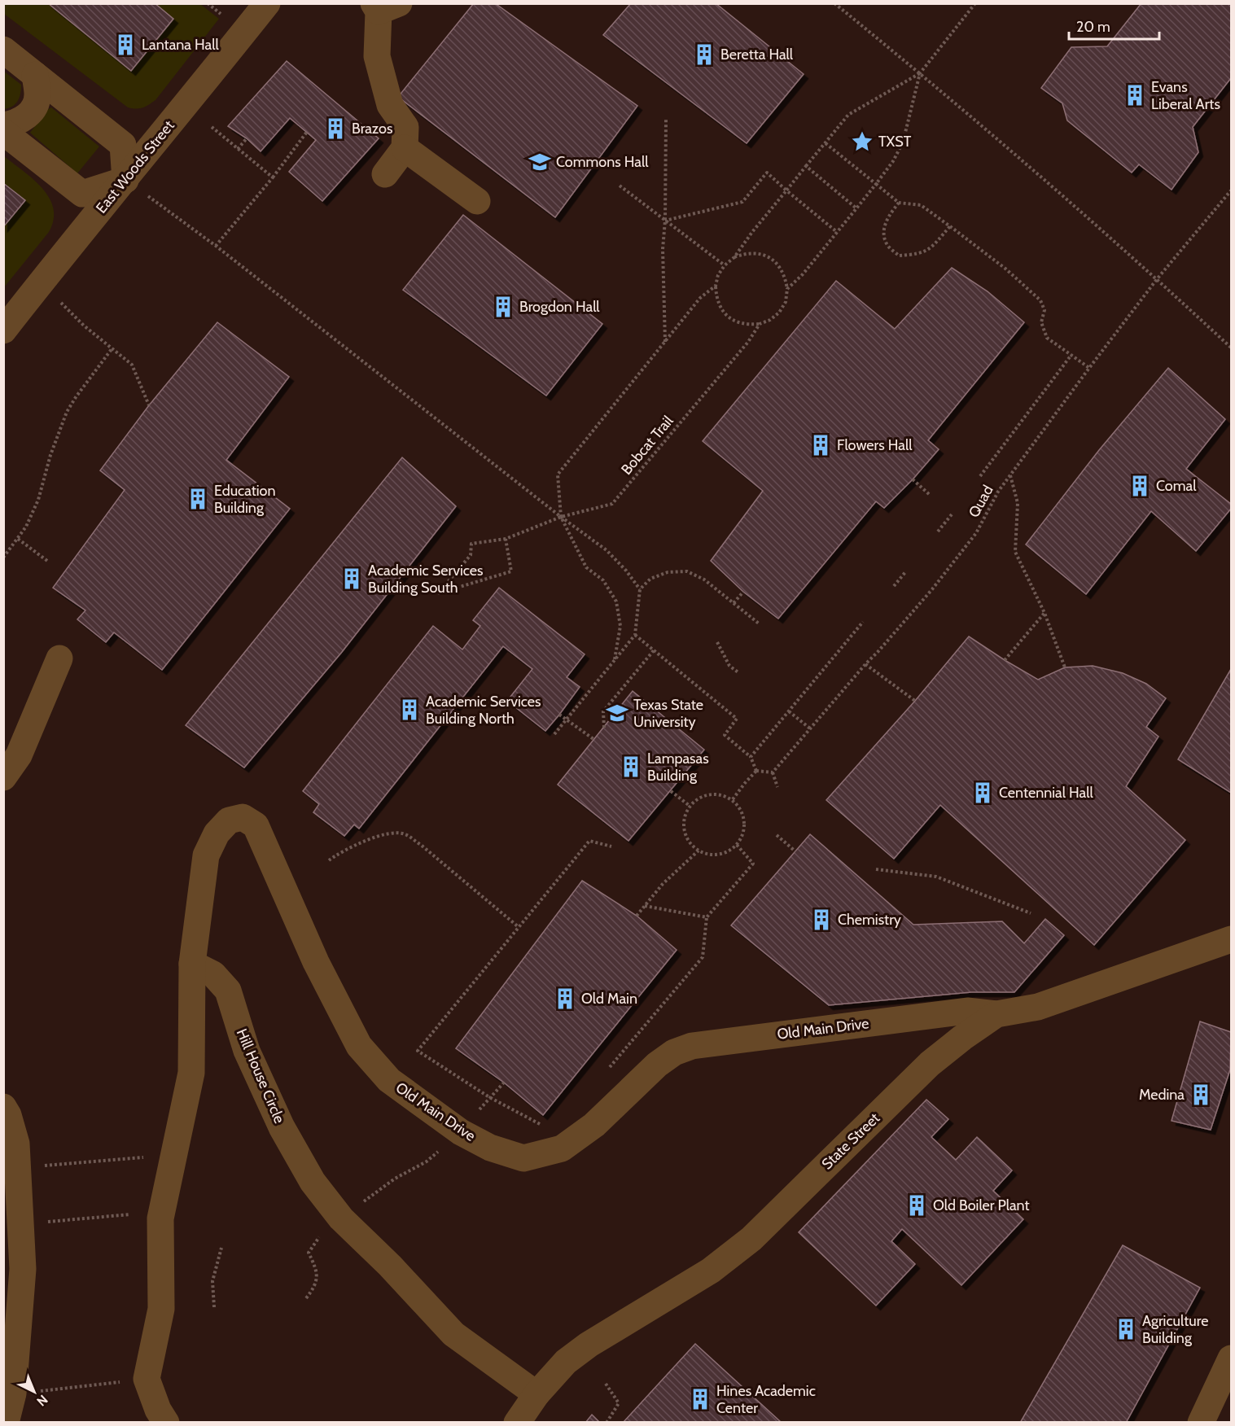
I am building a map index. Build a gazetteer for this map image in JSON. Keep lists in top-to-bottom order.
{
  "streets": {
    "street": [
      "East Woods Street",
      "Old Main Drive",
      "Hill House Circle",
      "State Street"
    ],
    "path": ["Bobcat Trail", "Quad"]
  },
  "crossings": [
    ["Old Main Drive", "Hill House Circle"],
    ["Old Main Drive", "State Street"],
    ["Hill House Circle", "State Street"]
  ],
  "places": {
    "building": [
      "Lantana Hall",
      "Beretta Hall",
      "Evans Liberal Arts",
      "Brazos",
      "Brogdon Hall",
      "Flowers Hall",
      "Comal",
      "Education Building",
      "Academic Services Building South",
      "Academic Services Building North",
      "Lampasas Building",
      "Centennial Hall",
      "Chemistry",
      "Old Main",
      "Medina",
      "Old Boiler Plant",
      "Agriculture Building",
      "Hines Academic Center"
    ],
    "place": ["TXST"],
    "school or university": ["Commons Hall", "Texas State University"]
  },
  "scale_bar": "20 m",
  "north": "bottom right"
}
